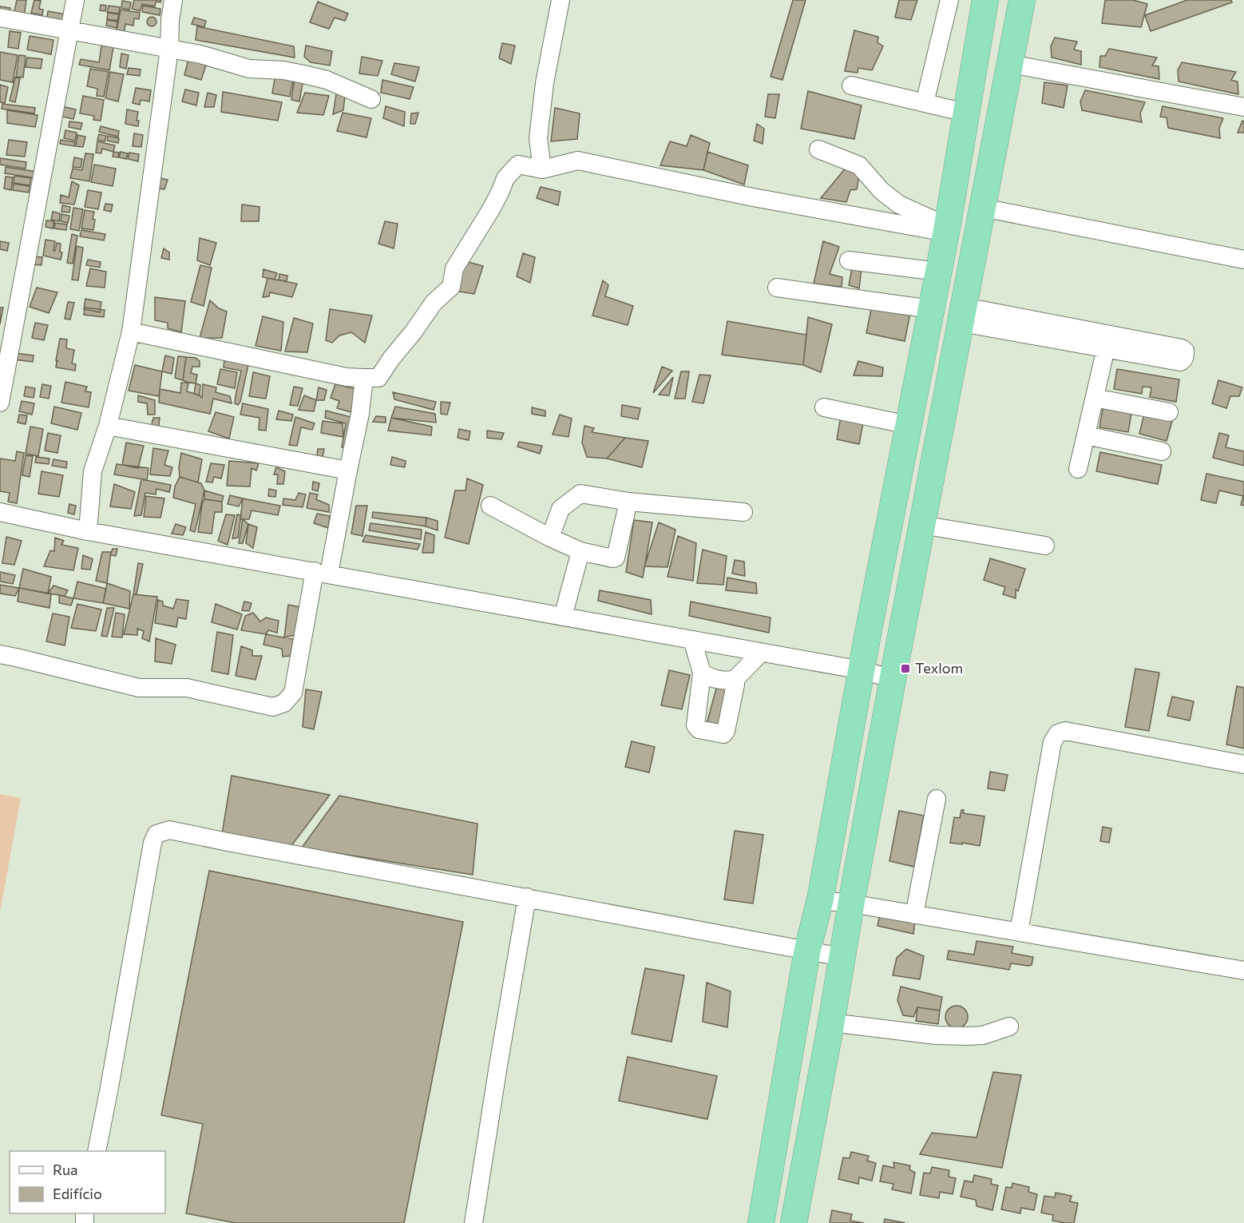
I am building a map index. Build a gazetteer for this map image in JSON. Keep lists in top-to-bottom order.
{
  "places": {
    "transit": ["Texlom"]
  },
  "legend": ["Rua", "Edifício"]
}
